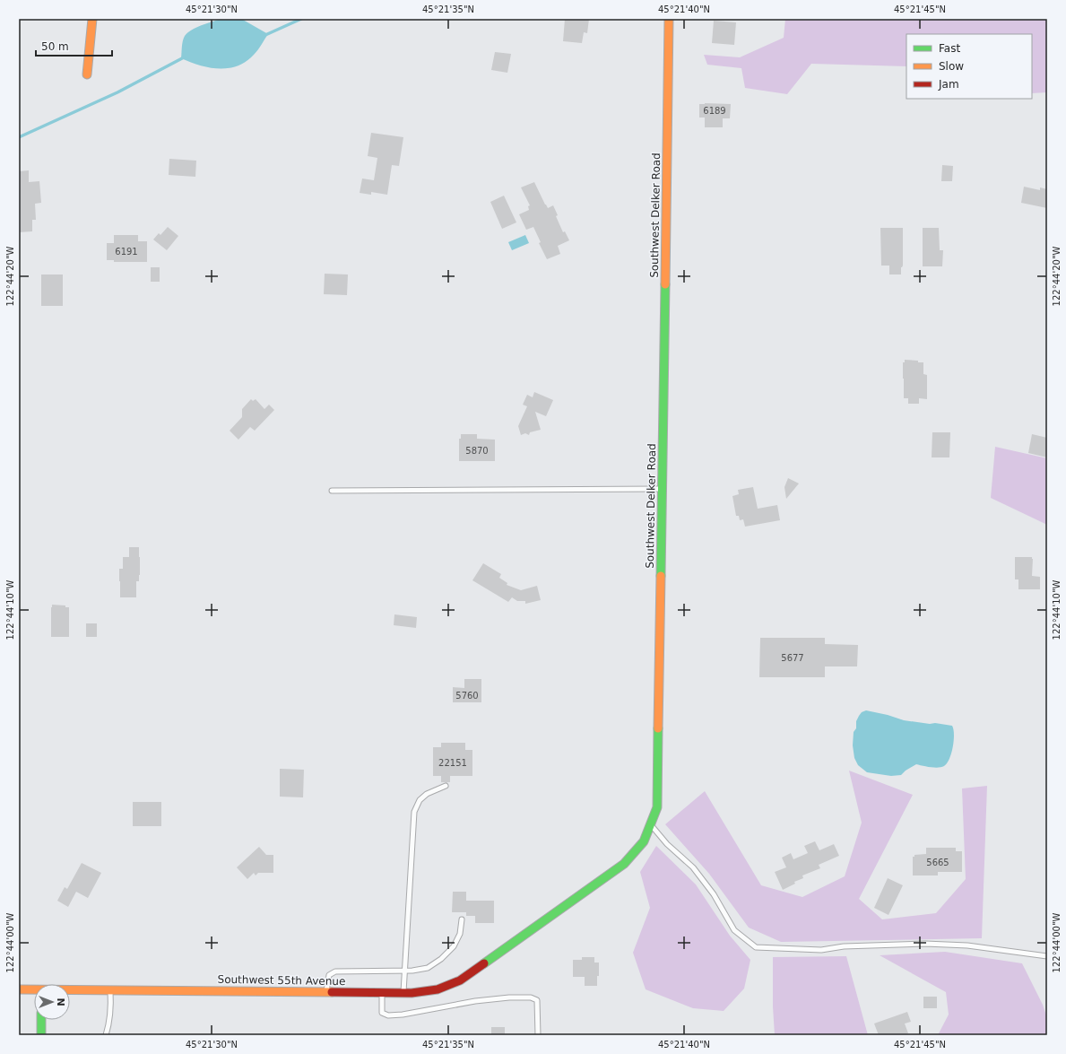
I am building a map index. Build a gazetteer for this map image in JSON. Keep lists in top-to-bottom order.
{
  "streets": {
    "street": ["Southwest Delker Road", "Southwest 55th Avenue"]
  },
  "crossings": [
    ["Southwest Delker Road", "Southwest 55th Avenue"]
  ],
  "house_numbers": [
    "6189",
    "6191",
    "5870",
    "5677",
    "5760",
    "22151",
    "5665"
  ],
  "legend": ["Fast", "Slow", "Jam"],
  "scale_bar": "50 m",
  "north": "right",
  "coordinates": [
    "45°21'30\"N",
    "45°21'35\"N",
    "45°21'40\"N",
    "45°21'45\"N",
    "122°44'20\"W",
    "122°44'10\"W",
    "122°44'00\"W"
  ]
}
